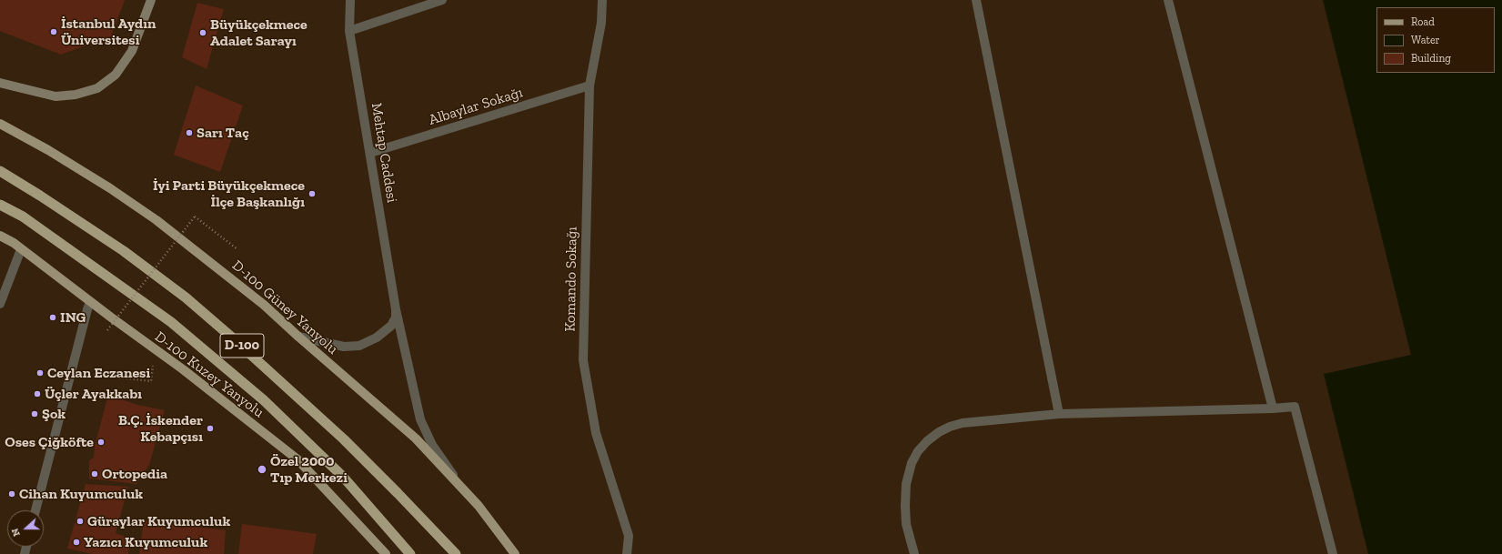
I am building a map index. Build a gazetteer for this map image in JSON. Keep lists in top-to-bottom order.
{
  "streets": {
    "highway": ["D-100"],
    "main road": ["D-100 Güney Yanyolu", "D-100 Kuzey Yanyolu"],
    "street": ["Albaylar Sokağı", "Mehtap Caddesi", "Komando Sokağı"]
  },
  "crossings": [
    ["Albaylar Sokağı", "Mehtap Caddesi"],
    ["Albaylar Sokağı", "Komando Sokağı"],
    ["Mehtap Caddesi", "D-100 Güney Yanyolu"]
  ],
  "places": [
    "İstanbul Aydın Üniversitesi",
    "Büyükçekmece Adalet Sarayı",
    "Sarı Taç",
    "İyi Parti Büyükçekmece İlçe Başkanlığı",
    "ING",
    "Ceylan Eczanesi",
    "Üçler Ayakkabı",
    "Şok",
    "B.Ç. İskender Kebapçısı",
    "Oses Çiğköfte",
    "Özel 2000 Tıp Merkezi",
    "Ortopedia",
    "Cihan Kuyumculuk",
    "Güraylar Kuyumculuk",
    "Yazıcı Kuyumculuk"
  ],
  "legend": ["Road", "Water", "Building"],
  "north": "left"
}
